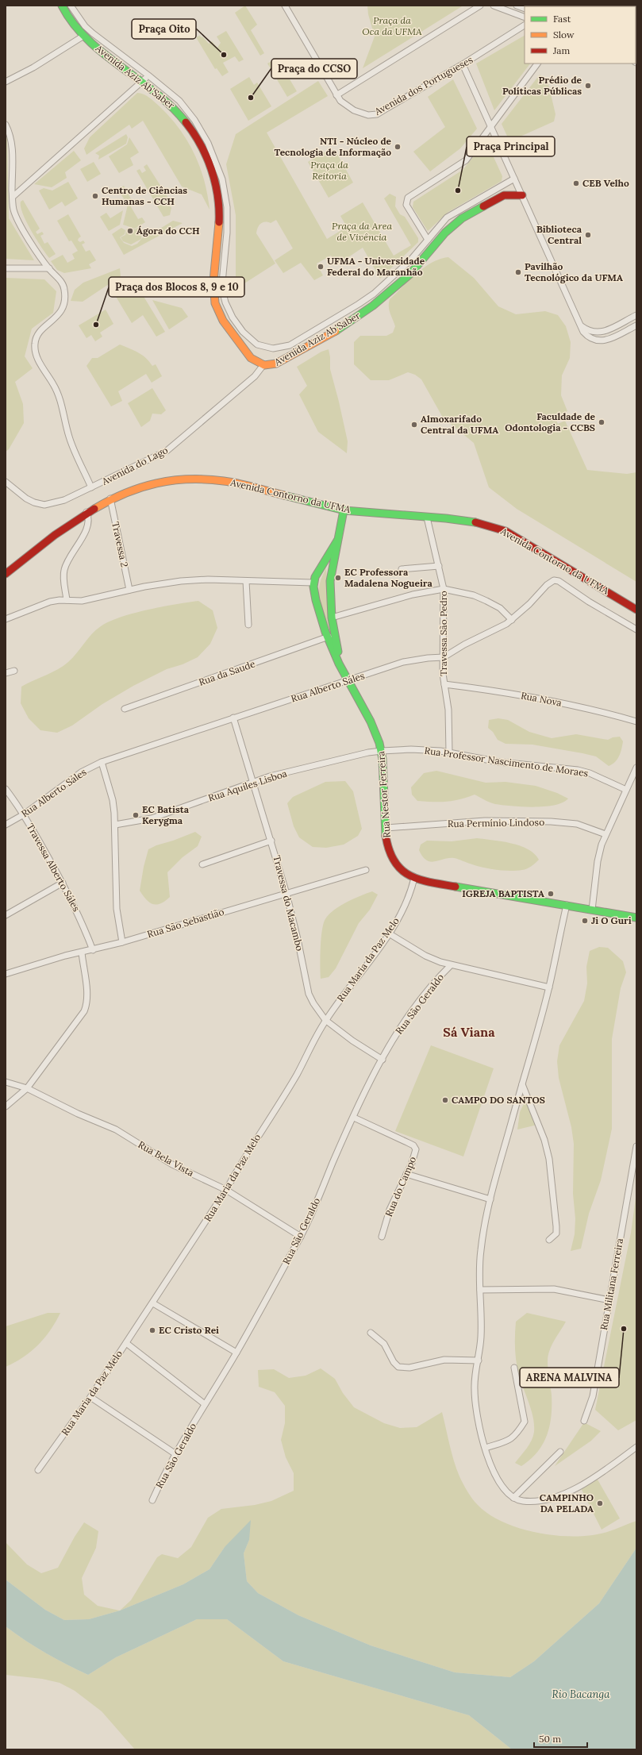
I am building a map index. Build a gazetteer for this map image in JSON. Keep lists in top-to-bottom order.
{
  "streets": {
    "street": [
      "Avenida Aziz Ab'Saber",
      "Avenida dos Portugueses",
      "Avenida do Lago",
      "Avenida Contorno da UFMA",
      "Travessa 2",
      "Travessa São Pedro",
      "Rua da Saude",
      "Rua Alberto Sáles",
      "Rua Nova",
      "Rua Professor Nascimento de Moraes",
      "Rua Aquiles Lisboa",
      "Rua Nestor Ferreira",
      "Rua Permínio Lindoso",
      "Travessa Alberto Sáles",
      "Travessa do Macambo",
      "Rua São Sebastião",
      "Rua Maria da Paz Melo",
      "Rua São Geraldo",
      "Rua Bela Vista",
      "Rua do Campo",
      "Rua Militana Ferreira"
    ]
  },
  "crossings": [
    ["Avenida Aziz Ab'Saber", "Avenida do Lago"],
    ["Avenida Contorno da UFMA", "Travessa 2"],
    ["Avenida Contorno da UFMA", "Travessa São Pedro"],
    ["Avenida Contorno da UFMA", "Rua Nestor Ferreira"],
    ["Travessa São Pedro", "Rua Alberto Sáles"],
    ["Travessa São Pedro", "Rua Nova"],
    ["Travessa São Pedro", "Rua Professor Nascimento de Moraes"],
    ["Rua da Saude", "Rua Nestor Ferreira"],
    ["Rua Alberto Sáles", "Rua Nestor Ferreira"],
    ["Rua Alberto Sáles", "Travessa Alberto Sáles"],
    ["Rua Alberto Sáles", "Travessa do Macambo"],
    ["Rua Professor Nascimento de Moraes", "Rua Aquiles Lisboa"],
    ["Rua Professor Nascimento de Moraes", "Rua Nestor Ferreira"],
    ["Rua Aquiles Lisboa", "Rua Nestor Ferreira"],
    ["Rua Aquiles Lisboa", "Travessa do Macambo"],
    ["Rua Nestor Ferreira", "Rua Permínio Lindoso"],
    ["Rua Nestor Ferreira", "Rua Maria da Paz Melo"],
    ["Travessa Alberto Sáles", "Rua São Sebastião"],
    ["Travessa do Macambo", "Rua São Sebastião"],
    ["Travessa do Macambo", "Rua Maria da Paz Melo"],
    ["Travessa do Macambo", "Rua São Geraldo"],
    ["Rua Maria da Paz Melo", "Rua Bela Vista"],
    ["Rua São Geraldo", "Rua Bela Vista"],
    ["Rua São Geraldo", "Rua do Campo"]
  ],
  "districts": ["Sá Viana"],
  "water": ["Rio Bacanga"],
  "parks": ["Praça da Oca da UFMA", "Praça da Reitoria", "Praça da Area de Vivência"],
  "places": [
    "Praça Oito",
    "Prédio de Políticas Públicas",
    "Praça do CCSO",
    "NTI - Núcleo de Tecnologia de Informação",
    "CEB Velho",
    "Praça Principal",
    "Centro de Ciências Humanas - CCH",
    "Ágora do CCH",
    "Biblioteca Central",
    "UFMA - Universidade Federal do Maranhão",
    "Pavilhão Tecnológico da UFMA",
    "Praça dos Blocos 8, 9 e 10",
    "Faculdade de Odontologia - CCBS",
    "Almoxarifado Central da UFMA",
    "EC Professora Madalena Nogueira",
    "EC Batista Kerygma",
    "IGREJA BAPTISTA",
    "Ji O Guri",
    "CAMPO DO SANTOS",
    "ARENA MALVINA",
    "EC Cristo Rei",
    "CAMPINHO DA PELADA"
  ],
  "legend": ["Fast", "Slow", "Jam"],
  "scale_bar": "50 m"
}
